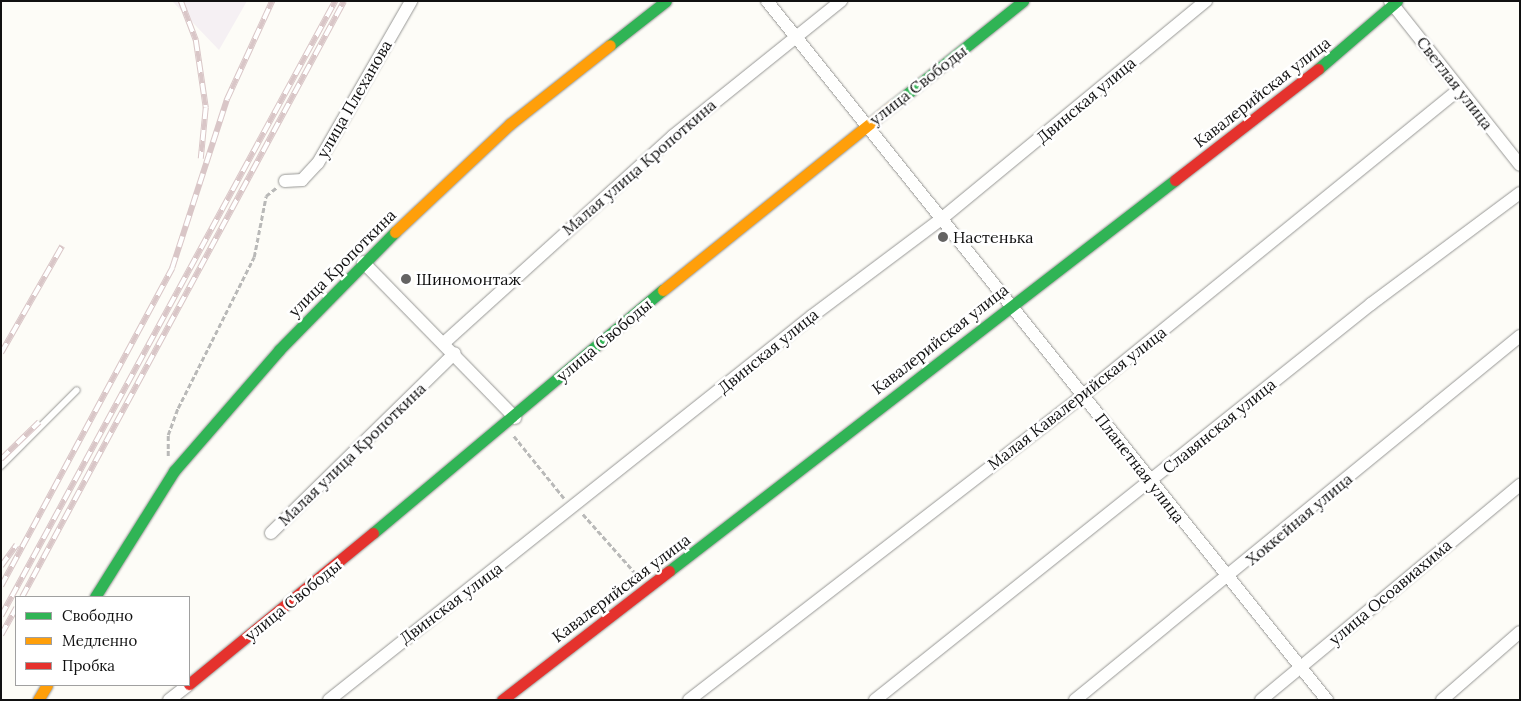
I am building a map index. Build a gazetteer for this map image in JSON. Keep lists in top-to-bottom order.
{
  "streets": {
    "street": [
      "Светлая улица",
      "улица Свободы",
      "Кавалерийская улица",
      "улица Плеханова",
      "Двинская улица",
      "Малая улица Кропоткина",
      "улица Кропоткина",
      "Малая Кавалерийская улица",
      "Славянская улица",
      "Планетная улица",
      "Хоккейная улица",
      "улица Осоавиахима"
    ]
  },
  "crossings": [
    ["Светлая улица", "Кавалерийская улица"],
    ["Светлая улица", "Малая Кавалерийская улица"],
    ["улица Свободы", "Планетная улица"],
    ["Кавалерийская улица", "Планетная улица"],
    ["Двинская улица", "Планетная улица"],
    ["Малая улица Кропоткина", "Планетная улица"],
    ["Малая Кавалерийская улица", "Планетная улица"],
    ["Славянская улица", "Планетная улица"],
    ["Планетная улица", "Хоккейная улица"],
    ["Планетная улица", "улица Осоавиахима"]
  ],
  "places": ["Настенька", "Шиномонтаж"],
  "legend": ["Свободно", "Медленно", "Пробка"]
}
